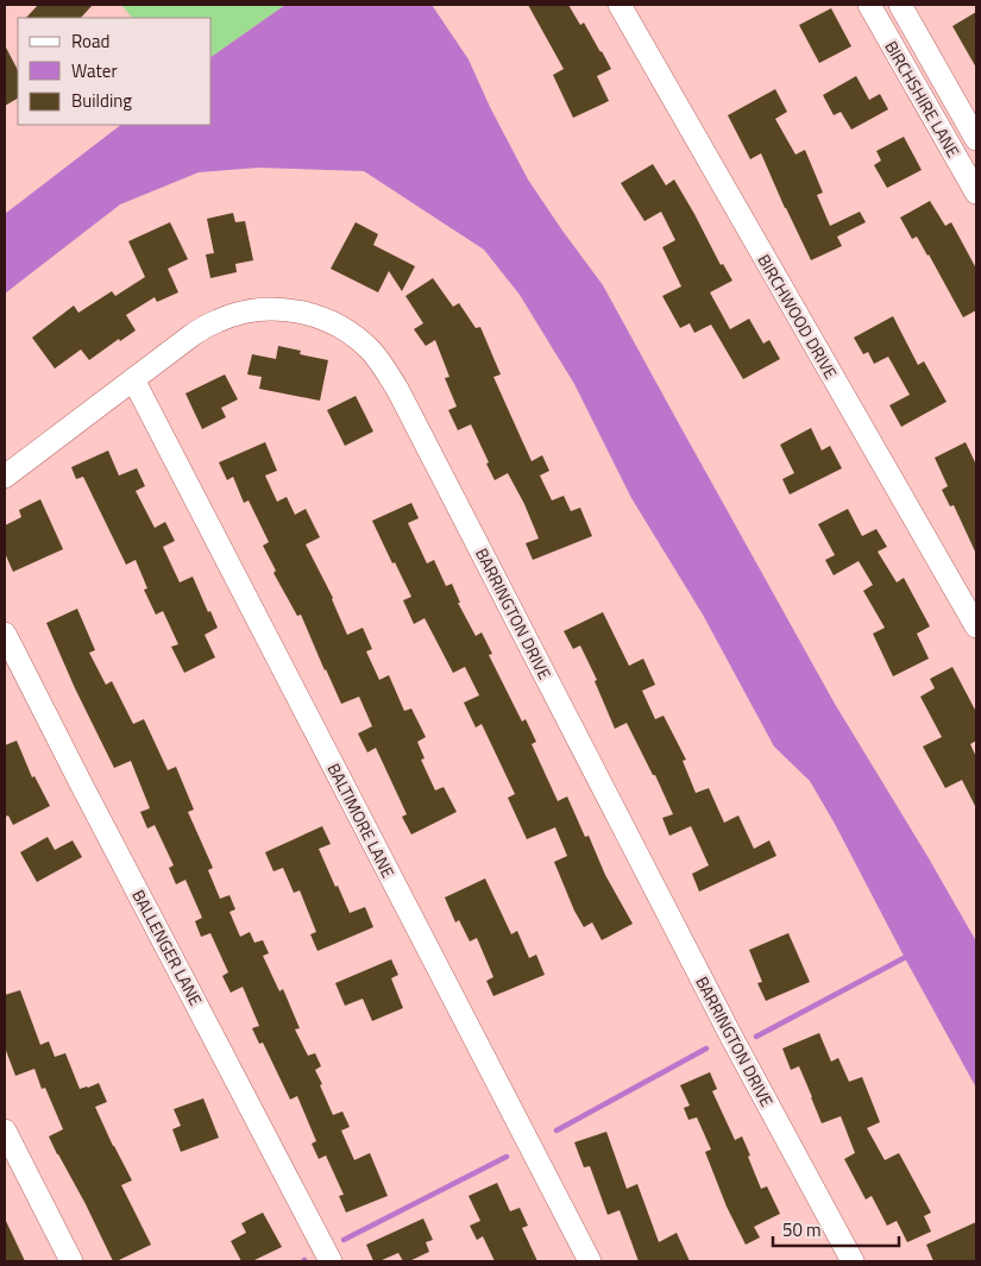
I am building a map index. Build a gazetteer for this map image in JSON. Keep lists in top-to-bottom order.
{
  "streets": {
    "street": [
      "BIRCHSHIRE LANE",
      "BIRCHWOOD DRIVE",
      "BARRINGTON DRIVE",
      "BALTIMORE LANE",
      "BALLENGER LANE"
    ]
  },
  "crossings": [
    ["BARRINGTON DRIVE", "BALTIMORE LANE"]
  ],
  "legend": ["Road", "Water", "Building"],
  "scale_bar": "50 m"
}
